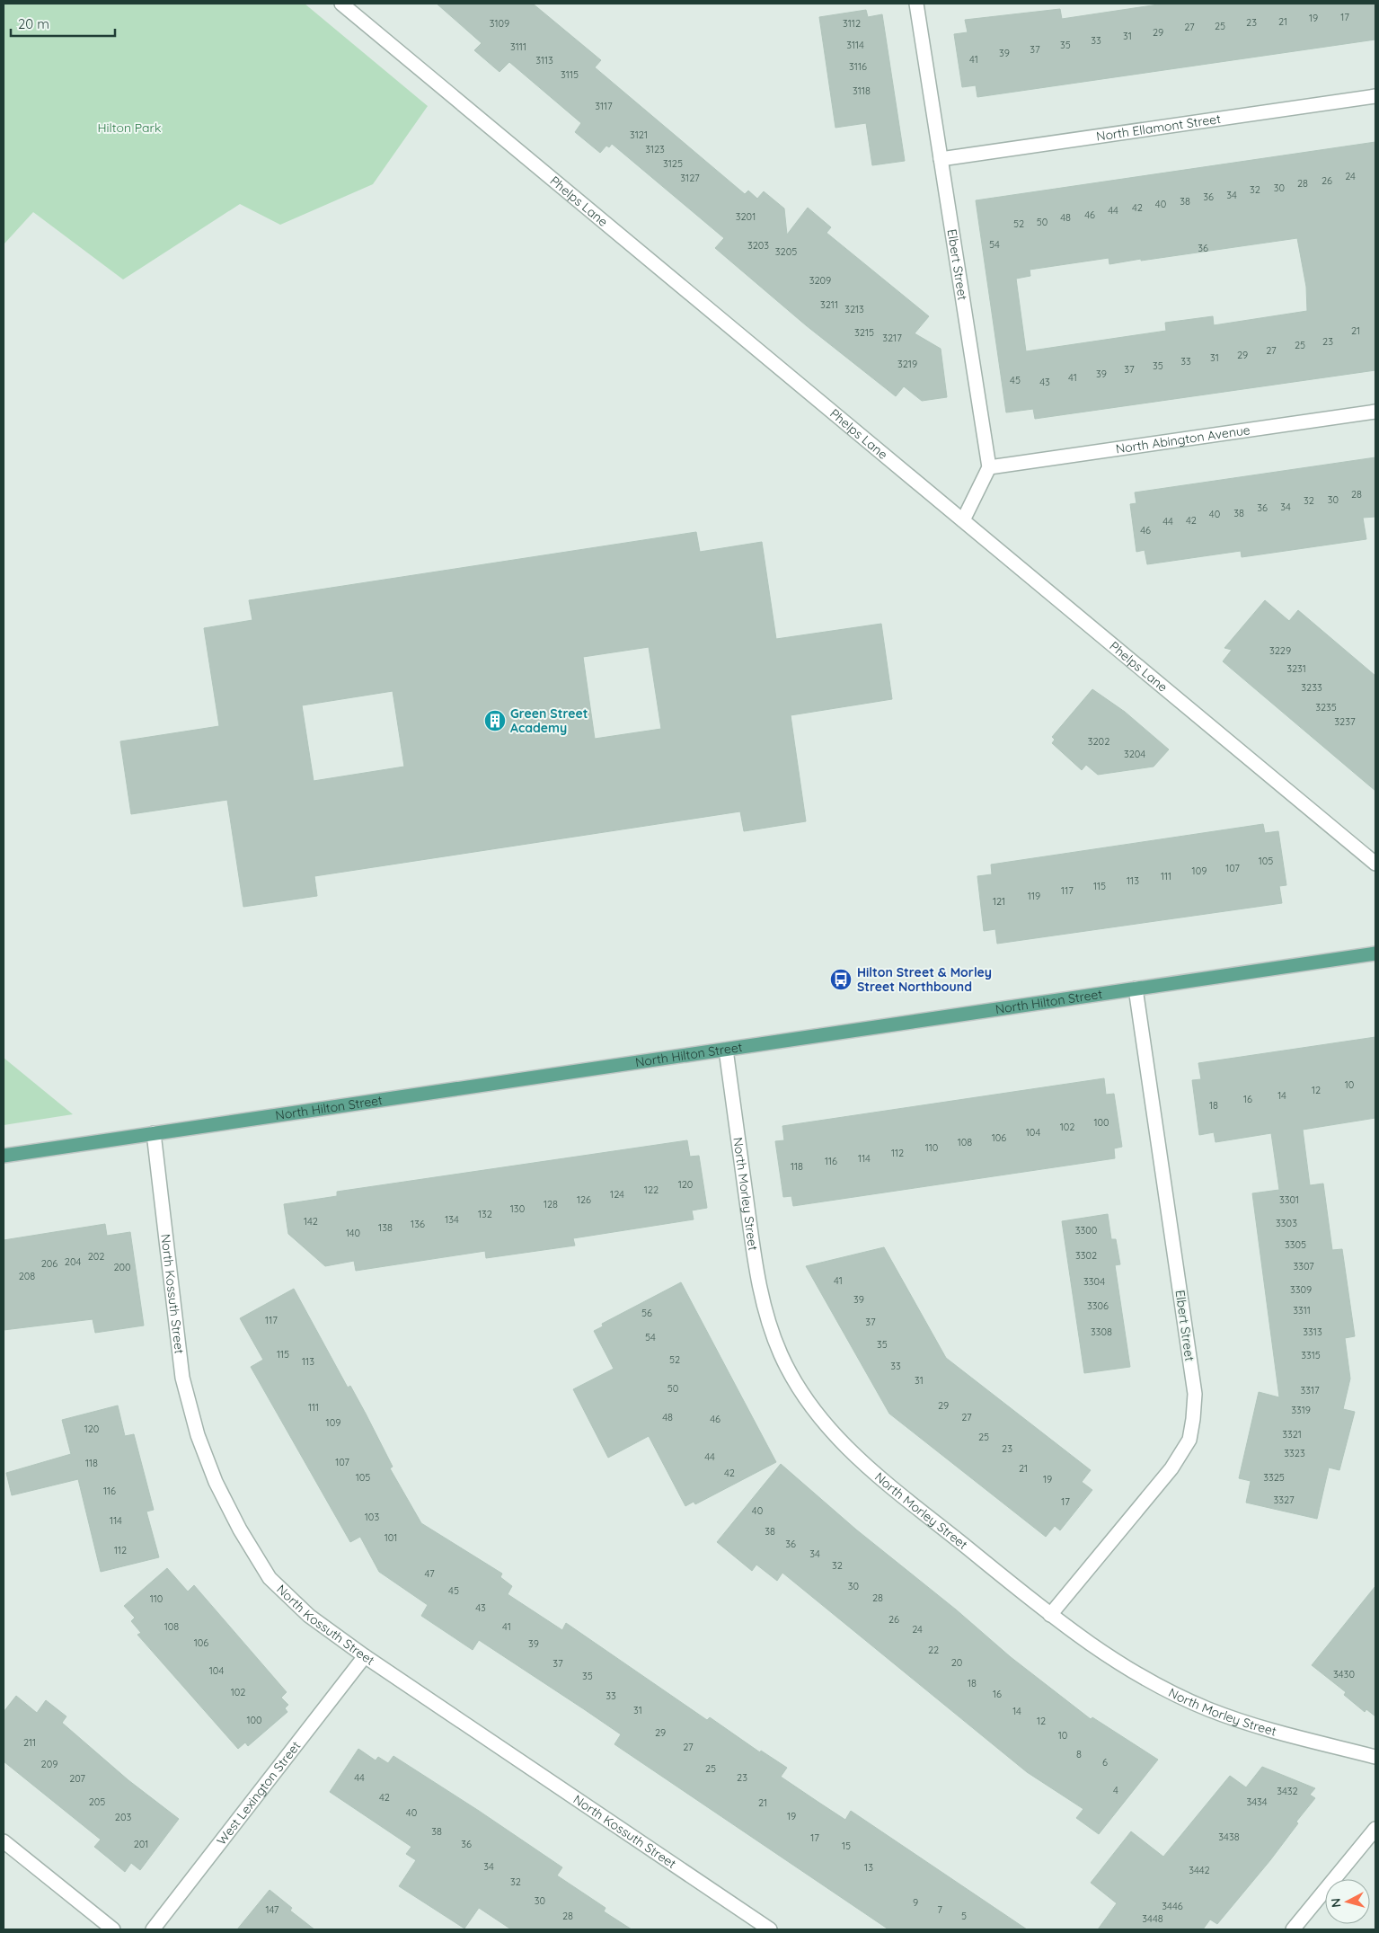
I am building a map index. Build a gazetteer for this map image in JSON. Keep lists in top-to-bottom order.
{
  "streets": {
    "main road": ["North Hilton Street"],
    "street": [
      "North Ellamont Street",
      "Phelps Lane",
      "Elbert Street",
      "North Abington Avenue",
      "North Morley Street",
      "North Kossuth Street",
      "West Lexington Street"
    ]
  },
  "crossings": [
    ["North Ellamont Street", "Elbert Street"],
    ["Elbert Street", "North Abington Avenue"],
    ["Elbert Street", "North Hilton Street"],
    ["Elbert Street", "North Morley Street"],
    ["North Hilton Street", "North Morley Street"],
    ["North Hilton Street", "North Kossuth Street"],
    ["North Kossuth Street", "West Lexington Street"]
  ],
  "parks": ["Hilton Park"],
  "places": {
    "building": ["Green Street Academy"],
    "bus stop": ["Hilton Street & Morley Street Northbound"]
  },
  "house_numbers": [
    "17",
    "19",
    "21",
    "23",
    "3109",
    "3112",
    "25",
    "27",
    "29",
    "31",
    "33",
    "3114",
    "35",
    "3111",
    "37",
    "39",
    "41",
    "3113",
    "3116",
    "3115",
    "3118",
    "3117",
    "3121",
    "3123",
    "3125",
    "24",
    "3127",
    "26",
    "28",
    "30",
    "32",
    "34",
    "36",
    "38",
    "40",
    "42",
    "44",
    "46",
    "3201",
    "48",
    "50",
    "52",
    "54",
    "3203",
    "36",
    "3205",
    "3209",
    "3211",
    "3213",
    "21",
    "3215",
    "3217",
    "23",
    "25",
    "27",
    "29",
    "31",
    "33",
    "3219",
    "35",
    "37",
    "39",
    "41",
    "45",
    "43",
    "28",
    "30",
    "32",
    "34",
    "36",
    "38",
    "40",
    "42",
    "44",
    "46",
    "3229",
    "3231",
    "3233",
    "3235",
    "3237",
    "3202",
    "3204",
    "105",
    "107",
    "109",
    "111",
    "113",
    "115",
    "117",
    "119",
    "121",
    "10",
    "12",
    "14",
    "16",
    "18",
    "100",
    "102",
    "104",
    "106",
    "108",
    "110",
    "112",
    "114",
    "116",
    "118",
    "120",
    "122",
    "124",
    "126",
    "3301",
    "128",
    "130",
    "132",
    "134",
    "142",
    "3303",
    "136",
    "138",
    "3300",
    "140",
    "3305",
    "3302",
    "202",
    "204",
    "206",
    "3307",
    "200",
    "208",
    "41",
    "3304",
    "3309",
    "39",
    "3306",
    "3311",
    "56",
    "117",
    "37",
    "3308",
    "3313",
    "54",
    "35",
    "115",
    "3315",
    "52",
    "113",
    "33",
    "31",
    "50",
    "3317",
    "29",
    "111",
    "3319",
    "48",
    "27",
    "46",
    "109",
    "120",
    "3321",
    "25",
    "23",
    "3323",
    "44",
    "107",
    "118",
    "21",
    "42",
    "105",
    "3325",
    "19",
    "116",
    "3327",
    "17",
    "40",
    "103",
    "114",
    "38",
    "101",
    "36",
    "112",
    "34",
    "32",
    "47",
    "30",
    "45",
    "28",
    "110",
    "43",
    "26",
    "108",
    "41",
    "24",
    "106",
    "39",
    "22",
    "20",
    "37",
    "104",
    "3430",
    "35",
    "18",
    "102",
    "16",
    "33",
    "31",
    "14",
    "100",
    "12",
    "29",
    "10",
    "211",
    "27",
    "8",
    "6",
    "209",
    "25",
    "44",
    "23",
    "207",
    "4",
    "3432",
    "42",
    "205",
    "3434",
    "21",
    "40",
    "19",
    "203",
    "38",
    "3438",
    "17",
    "201",
    "36",
    "15",
    "34",
    "13",
    "3442",
    "32",
    "30",
    "9",
    "3446",
    "147",
    "7",
    "28",
    "5",
    "3448"
  ],
  "scale_bar": "20 m",
  "north": "left"
}
